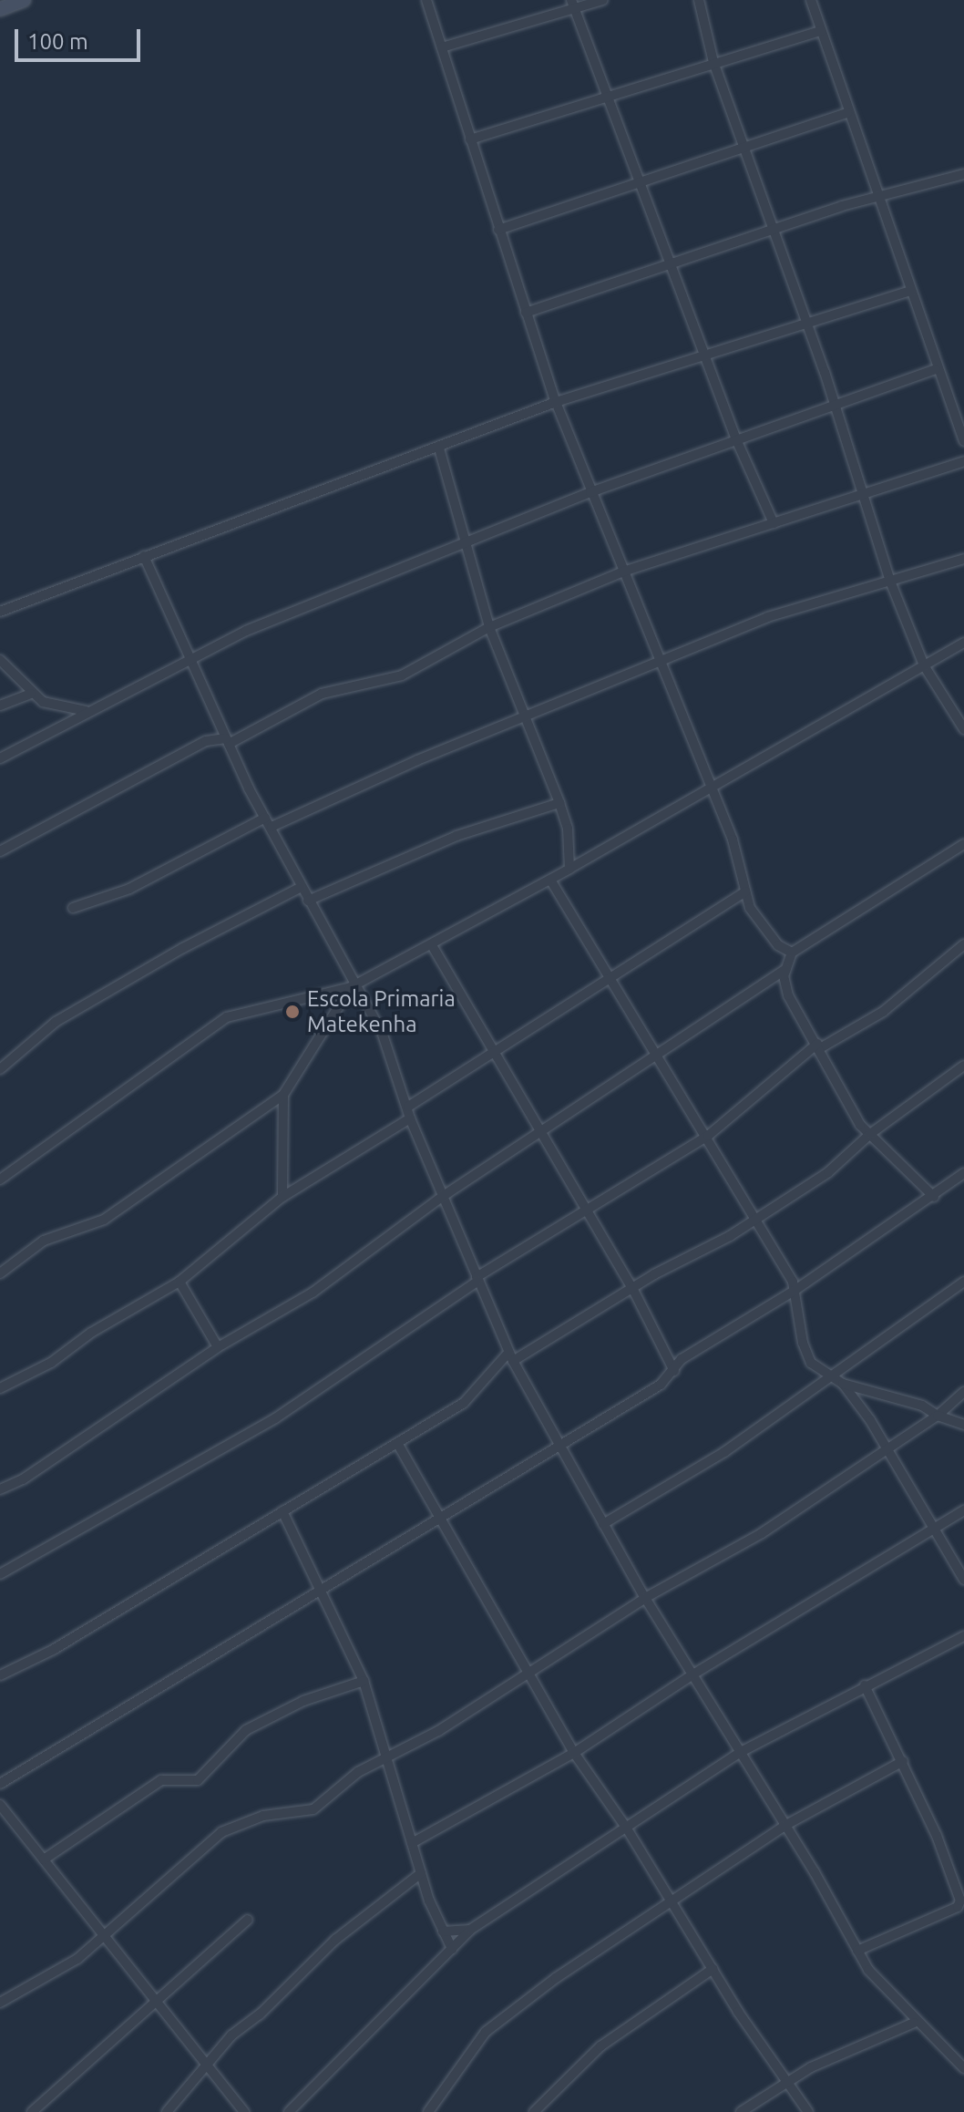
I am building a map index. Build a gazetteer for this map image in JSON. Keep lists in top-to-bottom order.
{
  "places": ["Escola Primaria Matekenha"],
  "scale_bar": "100 m"
}
